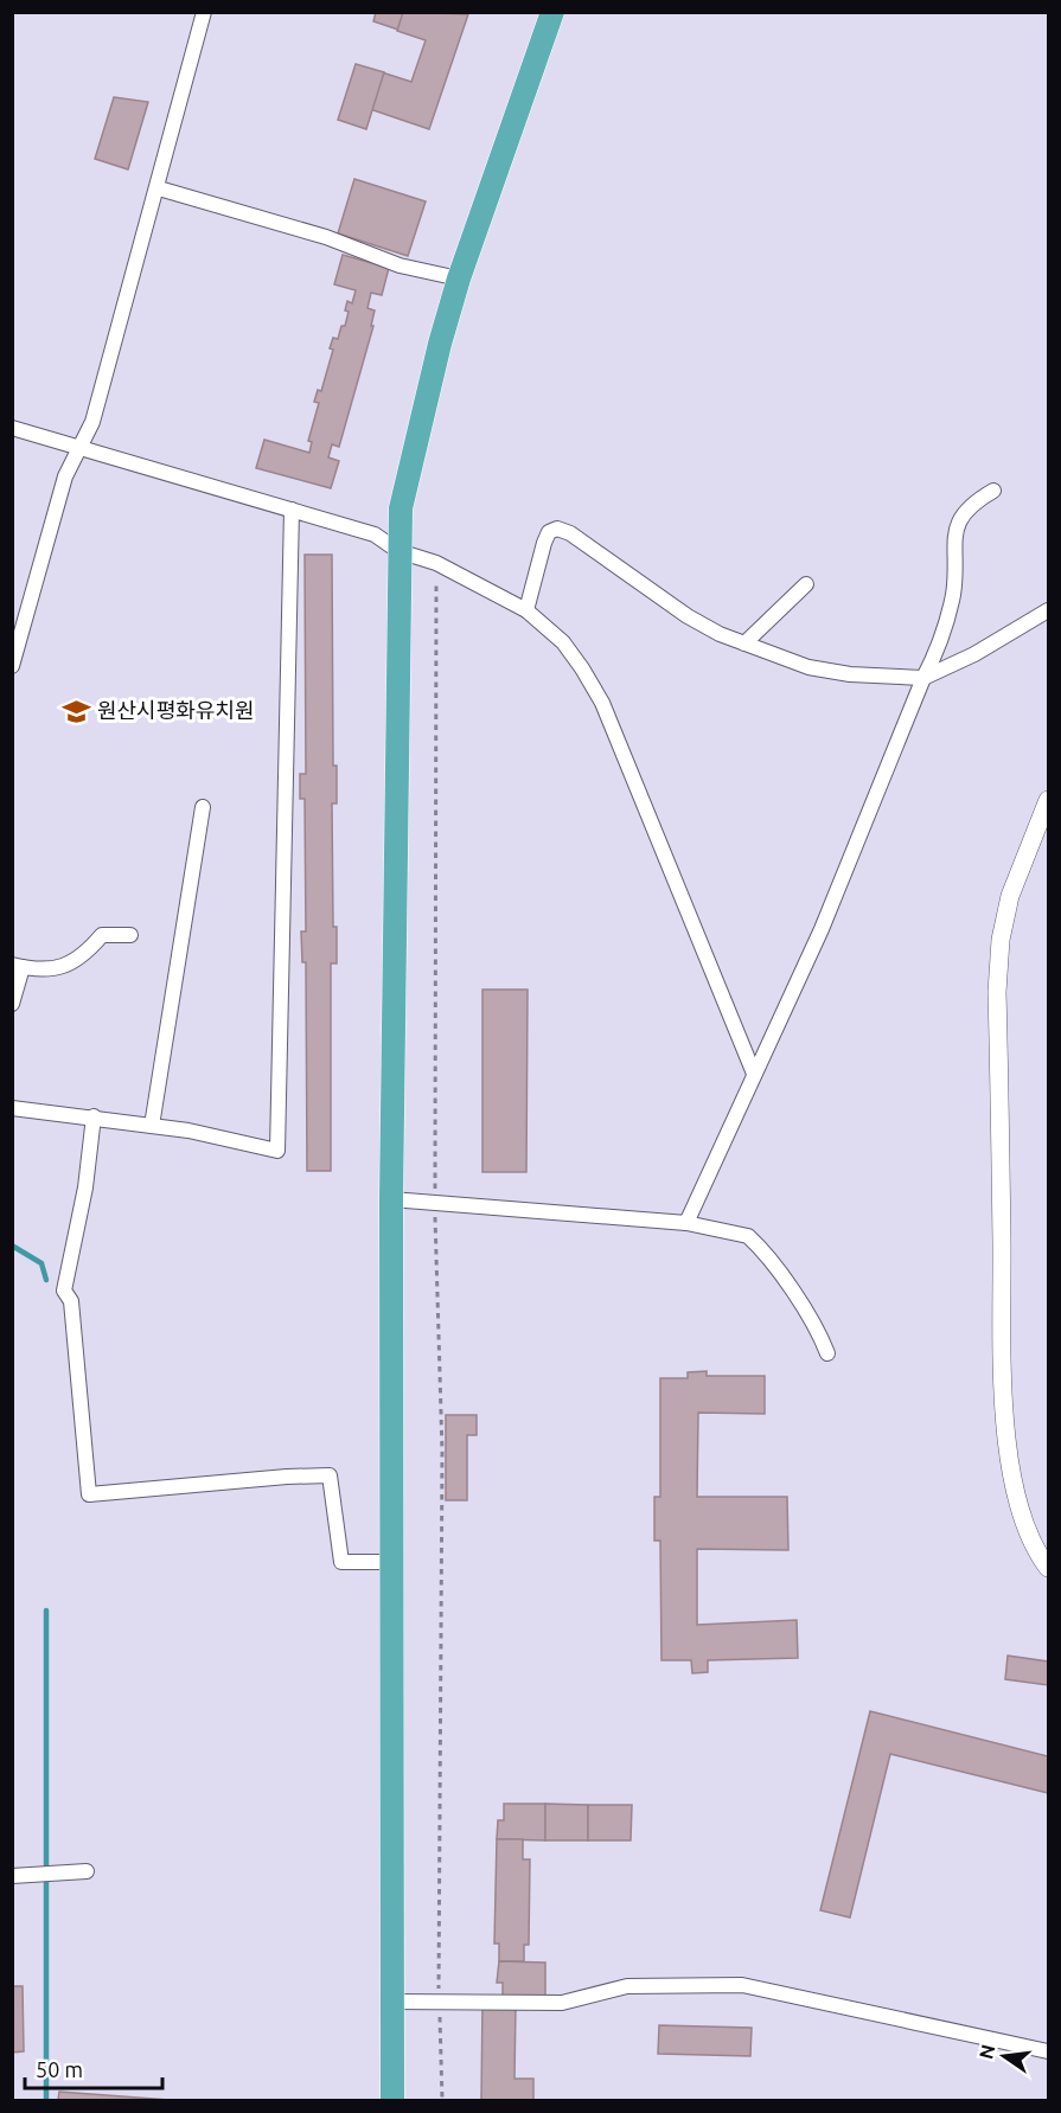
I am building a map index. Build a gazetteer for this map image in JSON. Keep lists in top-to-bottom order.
{
  "places": {
    "school or university": ["원산시평화유치원"]
  },
  "scale_bar": "50 m",
  "north": "left"
}
